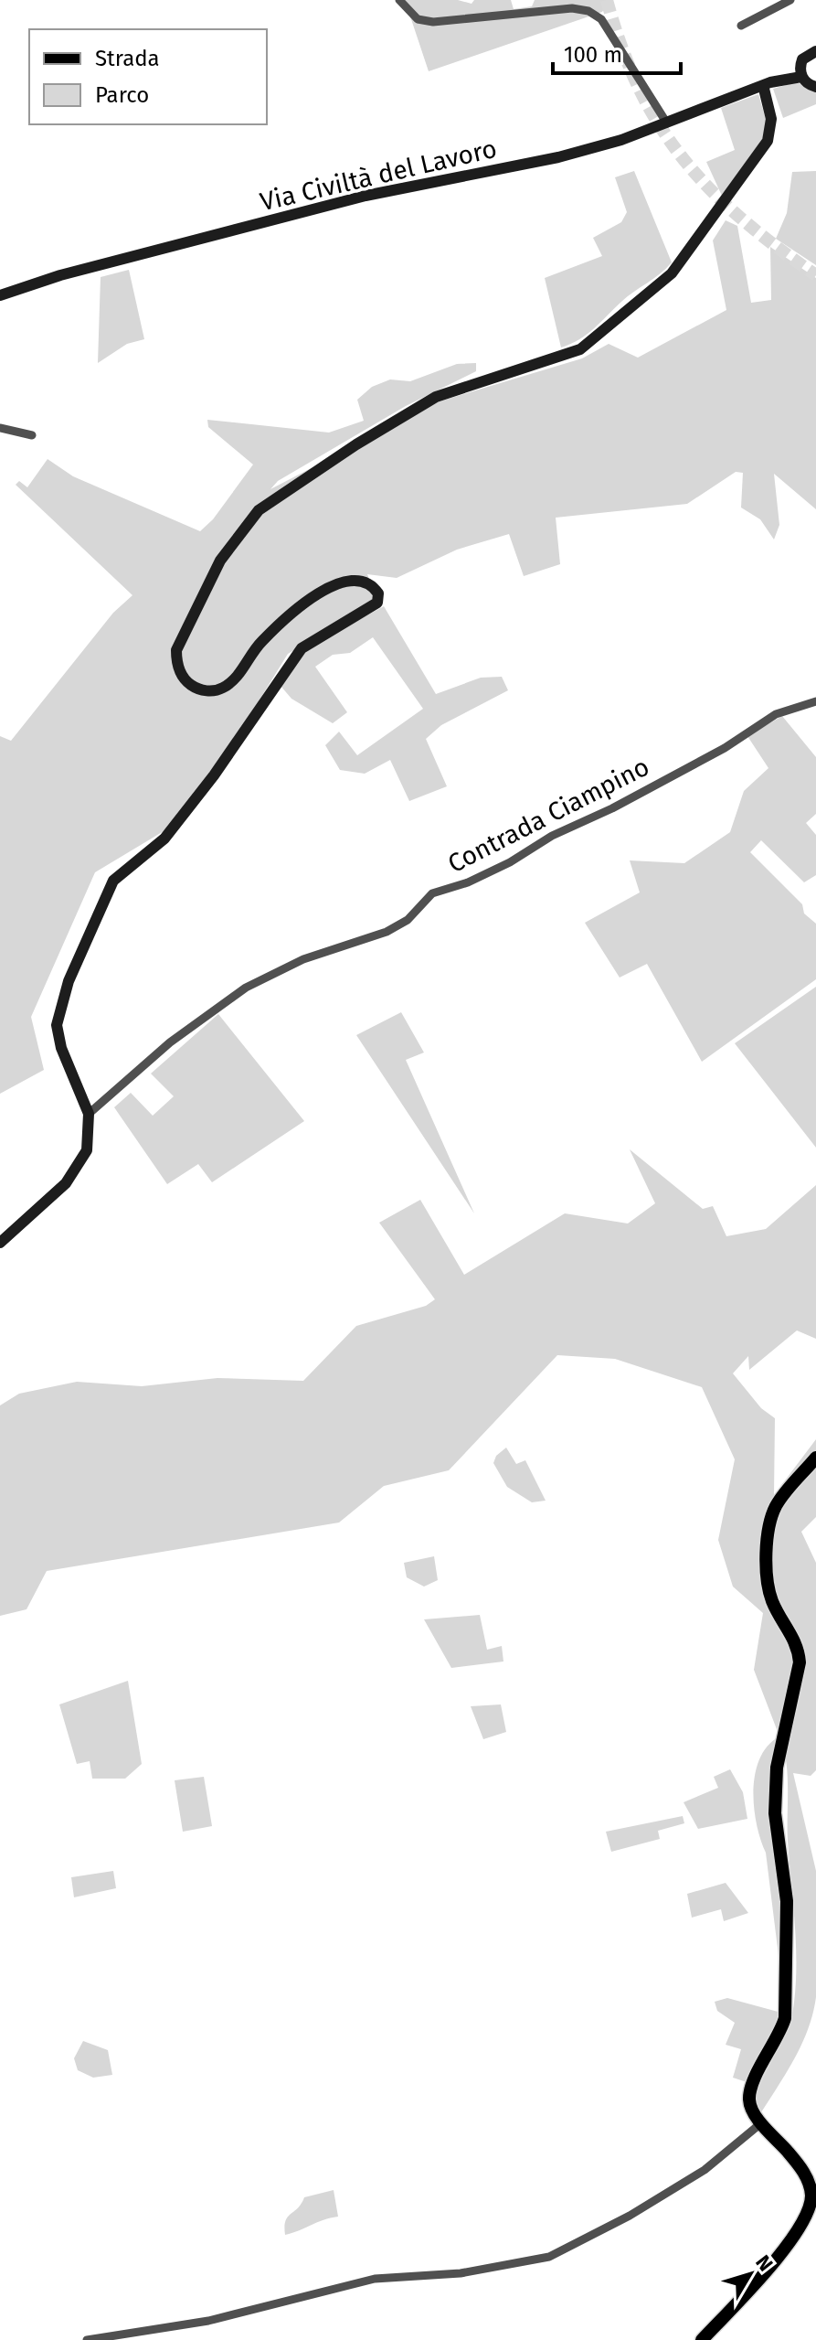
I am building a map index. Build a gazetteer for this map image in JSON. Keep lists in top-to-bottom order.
{
  "streets": {
    "street": ["Via Civiltà del Lavoro", "Contrada Ciampino"]
  },
  "legend": ["Strada", "Parco"],
  "scale_bar": "100 m",
  "north": "top right"
}
